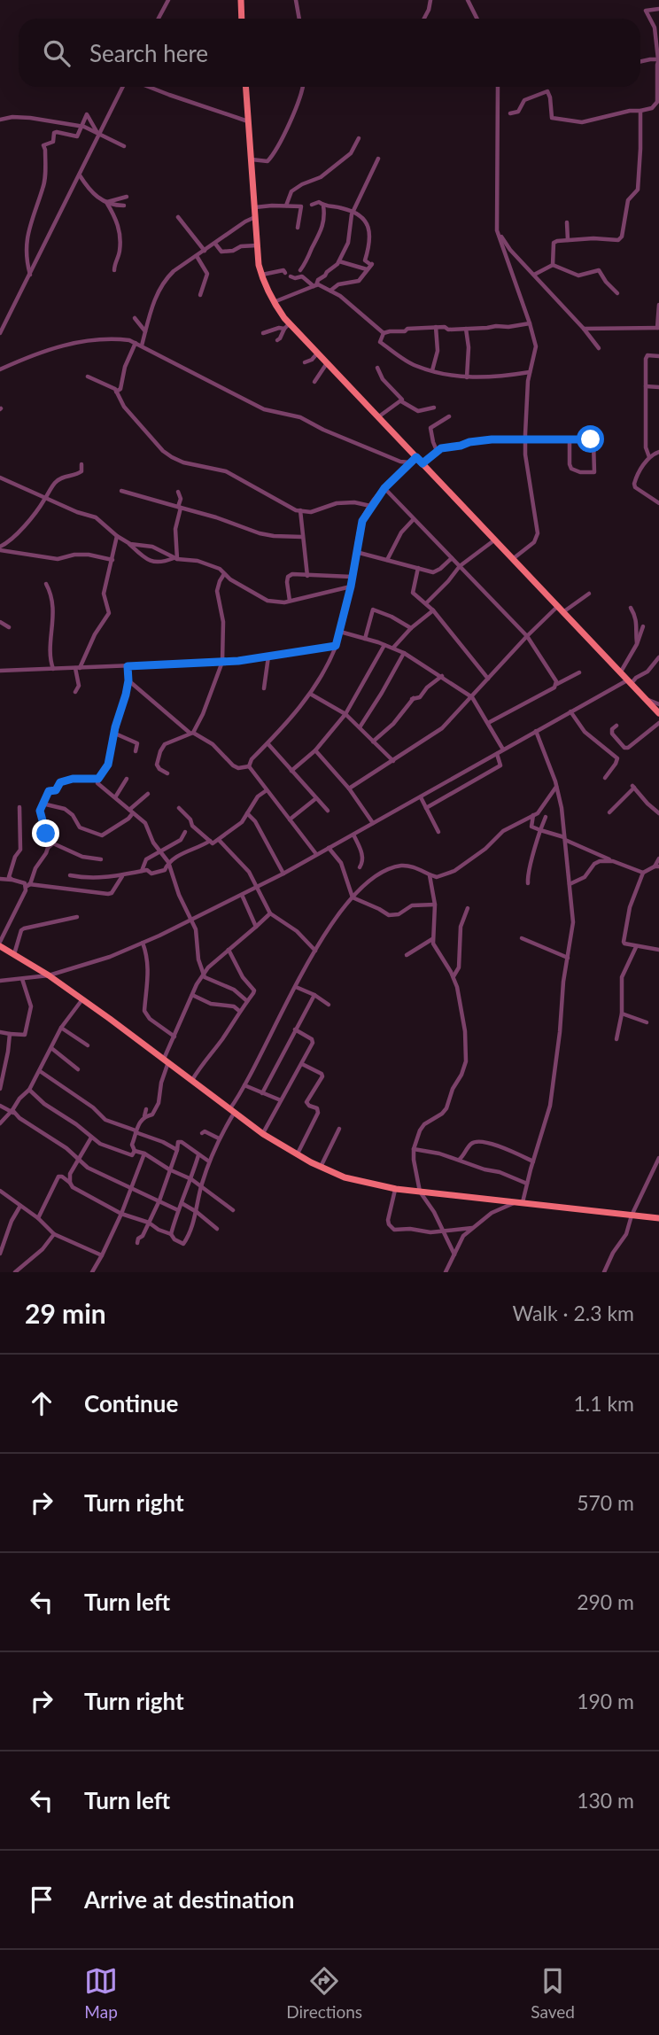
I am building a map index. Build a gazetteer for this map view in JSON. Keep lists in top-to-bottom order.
{
  "page": {
    "search": "Search here",
    "heading": ["29 min", "Walk · 2.3 km"],
    "list": [
      ["Continue", "1.1 km"],
      ["Turn right", "570 m"],
      ["Turn left", "290 m"],
      ["Turn right", "190 m"],
      ["Turn left", "130 m"],
      "Arrive at destination"
    ],
    "nav": ["Map", "Directions", "Saved"]
  }
}
